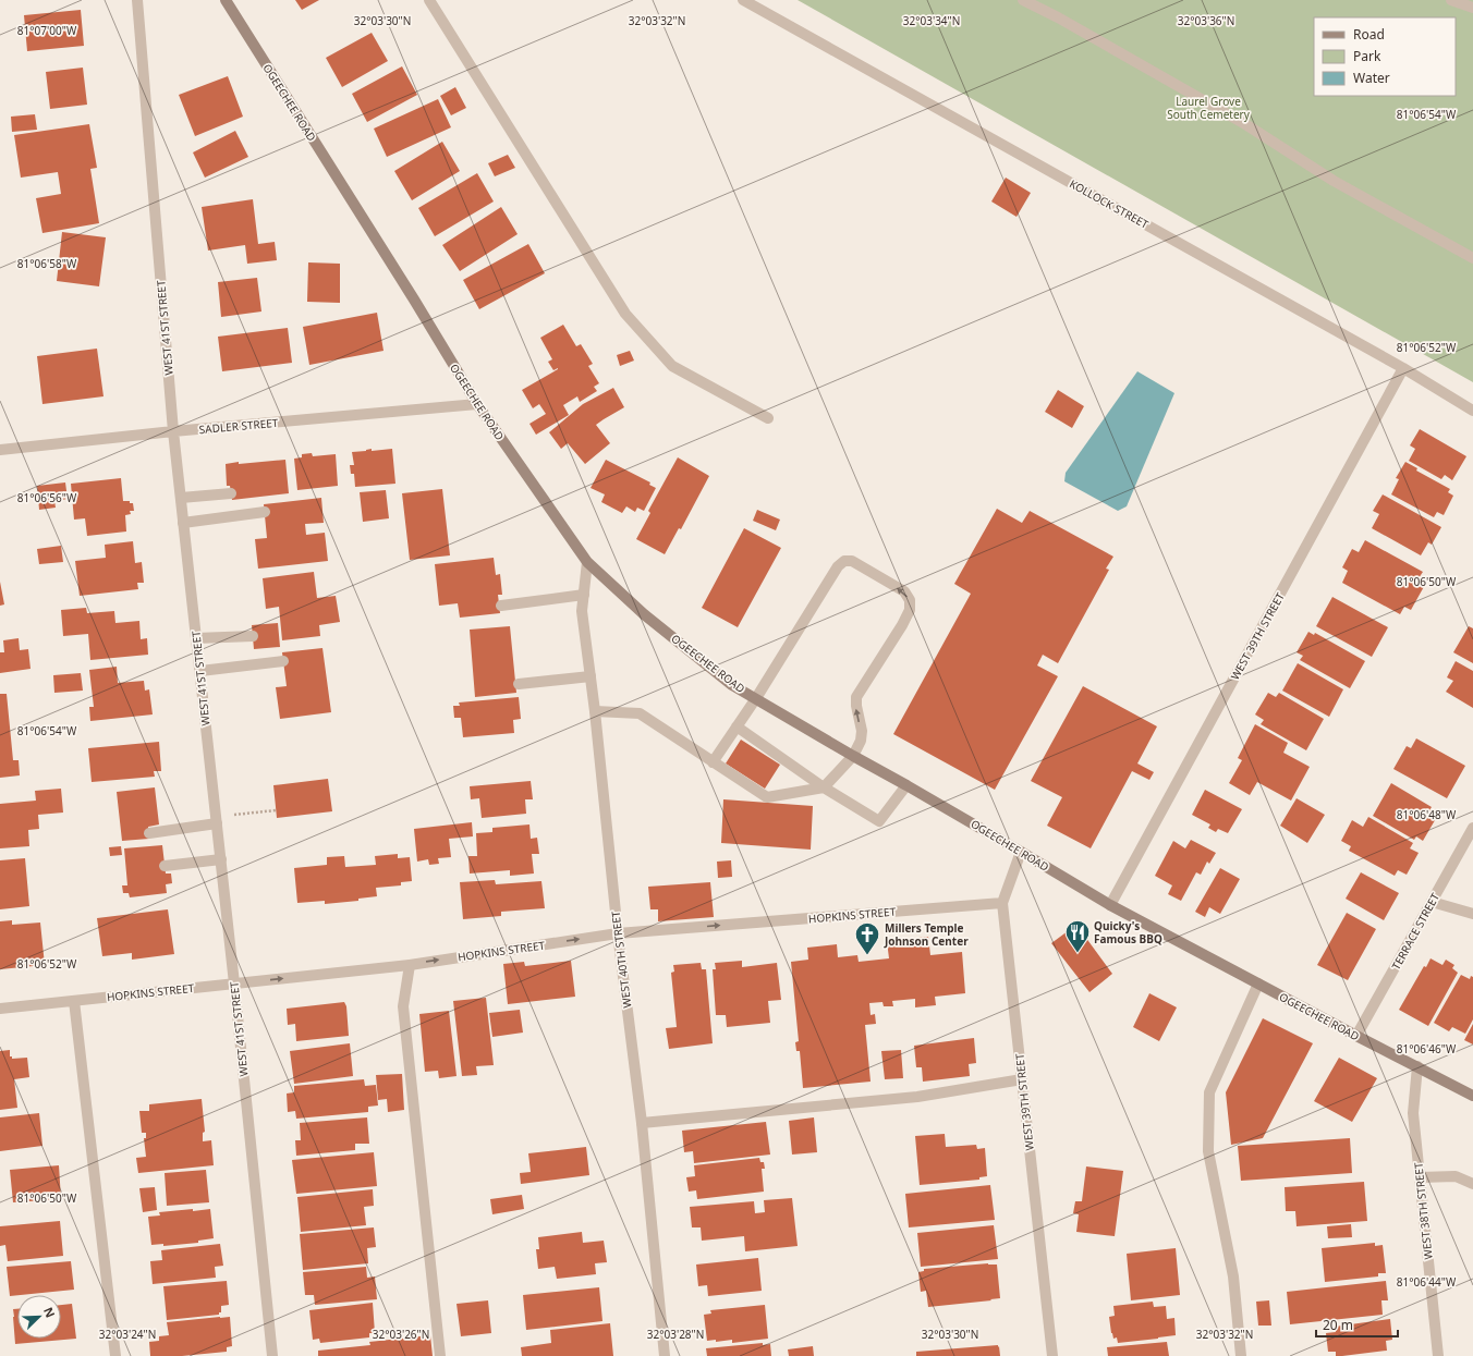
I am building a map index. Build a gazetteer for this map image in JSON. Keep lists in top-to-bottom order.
{
  "streets": {
    "street": [
      "OGEECHEE ROAD",
      "KOLLOCK STREET",
      "WEST 41ST STREET",
      "SADLER STREET",
      "WEST 39TH STREET",
      "HOPKINS STREET",
      "TERRACE STREET",
      "WEST 40TH STREET",
      "WEST 38TH STREET"
    ]
  },
  "crossings": [
    ["OGEECHEE ROAD", "SADLER STREET"],
    ["OGEECHEE ROAD", "WEST 39TH STREET"],
    ["OGEECHEE ROAD", "TERRACE STREET"],
    ["OGEECHEE ROAD", "WEST 40TH STREET"],
    ["OGEECHEE ROAD", "WEST 38TH STREET"],
    ["KOLLOCK STREET", "WEST 39TH STREET"],
    ["WEST 41ST STREET", "SADLER STREET"],
    ["WEST 41ST STREET", "HOPKINS STREET"],
    ["WEST 39TH STREET", "HOPKINS STREET"],
    ["HOPKINS STREET", "WEST 40TH STREET"]
  ],
  "one_way": ["HOPKINS STREET"],
  "parks": ["Laurel Grove South Cemetery"],
  "places": {
    "restaurant": ["Quicky's Famous BBQ"],
    "church": ["Millers Temple Johnson Center"]
  },
  "legend": ["Road", "Park", "Water"],
  "scale_bar": "20 m",
  "north": "top right",
  "coordinates": [
    "32°03'30\"N",
    "32°03'32\"N",
    "32°03'34\"N",
    "32°03'36\"N",
    "81°07'00\"W",
    "81°06'54\"W",
    "81°06'58\"W",
    "81°06'52\"W",
    "81°06'56\"W",
    "81°06'50\"W",
    "81°06'48\"W",
    "81°06'46\"W",
    "81°06'44\"W",
    "32°03'24\"N",
    "32°03'26\"N",
    "32°03'28\"N"
  ]
}
